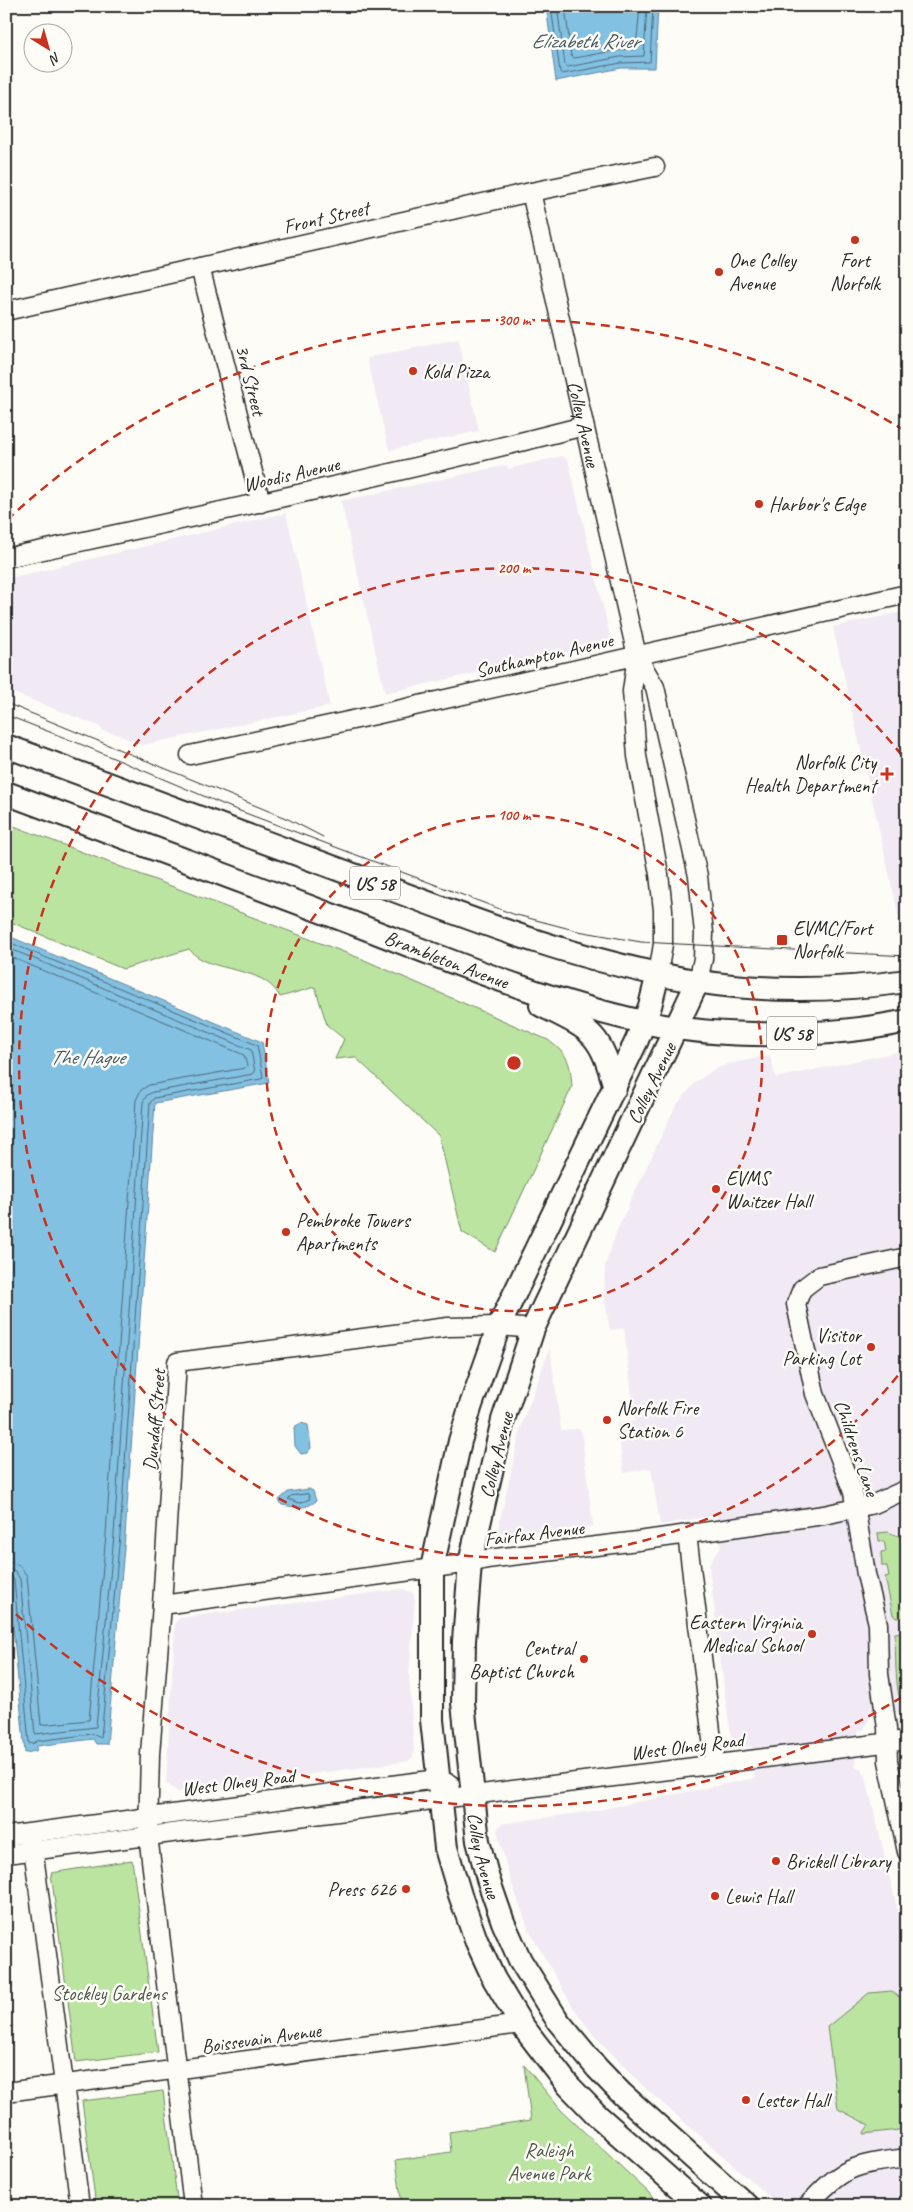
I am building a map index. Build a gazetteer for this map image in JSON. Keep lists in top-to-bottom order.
{
  "streets": {
    "main road": ["Colley Avenue", "US 58", "Brambleton Avenue"],
    "street": [
      "Front Street",
      "3rd Street",
      "Woodis Avenue",
      "Southampton Avenue",
      "Dundaff Street",
      "Childrens Lane",
      "Fairfax Avenue",
      "West Olney Road",
      "Boissevain Avenue"
    ]
  },
  "crossings": [
    ["Front Street", "3rd Street"],
    ["Front Street", "Colley Avenue"],
    ["3rd Street", "Woodis Avenue"],
    ["Colley Avenue", "Woodis Avenue"],
    ["Colley Avenue", "Southampton Avenue"],
    ["Colley Avenue", "US 58"],
    ["Colley Avenue", "Brambleton Avenue"],
    ["Colley Avenue", "Dundaff Street"],
    ["Colley Avenue", "Fairfax Avenue"],
    ["Colley Avenue", "West Olney Road"],
    ["Colley Avenue", "Boissevain Avenue"],
    ["Dundaff Street", "Fairfax Avenue"],
    ["Dundaff Street", "West Olney Road"],
    ["Childrens Lane", "Fairfax Avenue"],
    ["Childrens Lane", "West Olney Road"]
  ],
  "water": ["Elizabeth River", "The Hague"],
  "parks": ["Stockley Gardens", "Raleigh Avenue Park"],
  "places": {
    "other": [
      "Fort Norfolk",
      "One Colley Avenue",
      "Kold Pizza",
      "Harbor's Edge",
      "EVMS Waitzer Hall",
      "Pembroke Towers Apartments",
      "Visitor Parking Lot",
      "Norfolk Fire Station 6",
      "Eastern Virginia Medical School",
      "Central Baptist Church",
      "Brickell Library",
      "Press 626",
      "Lewis Hall",
      "Lester Hall"
    ],
    "health": ["Norfolk City Health Department"],
    "transit": ["EVMC/Fort Norfolk"]
  },
  "north": "bottom right",
  "rings": ["300 m", "200 m", "100 m"]
}
